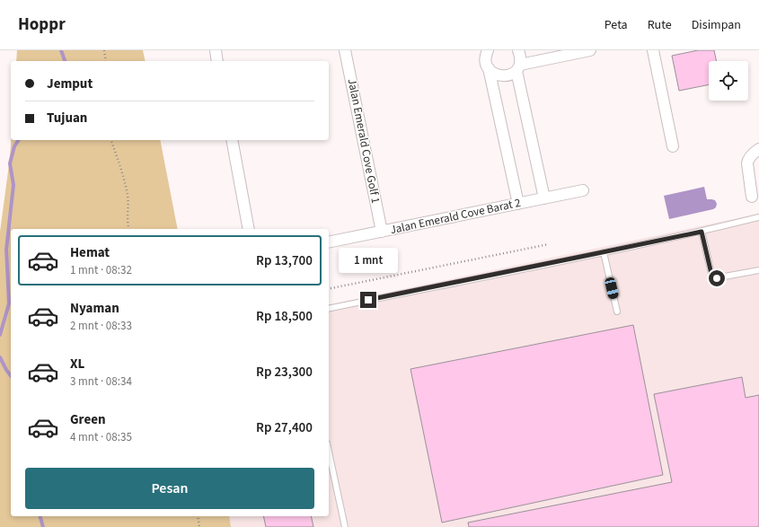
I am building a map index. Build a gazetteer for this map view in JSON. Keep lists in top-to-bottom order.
{
  "streets": {
    "street": ["Jalan Emerald Cove Golf 1", "Jalan Emerald Cove Barat 2"]
  },
  "crossings": [
    ["Jalan Emerald Cove Golf 1", "Jalan Emerald Cove Barat 2"]
  ],
  "page": {
    "header": "Hoppr",
    "nav": ["Peta", "Rute", "Disimpan"],
    "banner": ["Jemput", "Tujuan"],
    "list": [
      {
        "name": "Hemat",
        "note": "1 mnt · 08:32",
        "value": "Rp 13,700"
      },
      {
        "name": "Nyaman",
        "note": "2 mnt · 08:33",
        "value": "Rp 18,500"
      },
      {
        "name": "XL",
        "note": "3 mnt · 08:34",
        "value": "Rp 23,300"
      },
      {
        "name": "Green",
        "note": "4 mnt · 08:35",
        "value": "Rp 27,400"
      }
    ],
    "bubble": "1 mnt",
    "buttons": "Pesan"
  }
}
